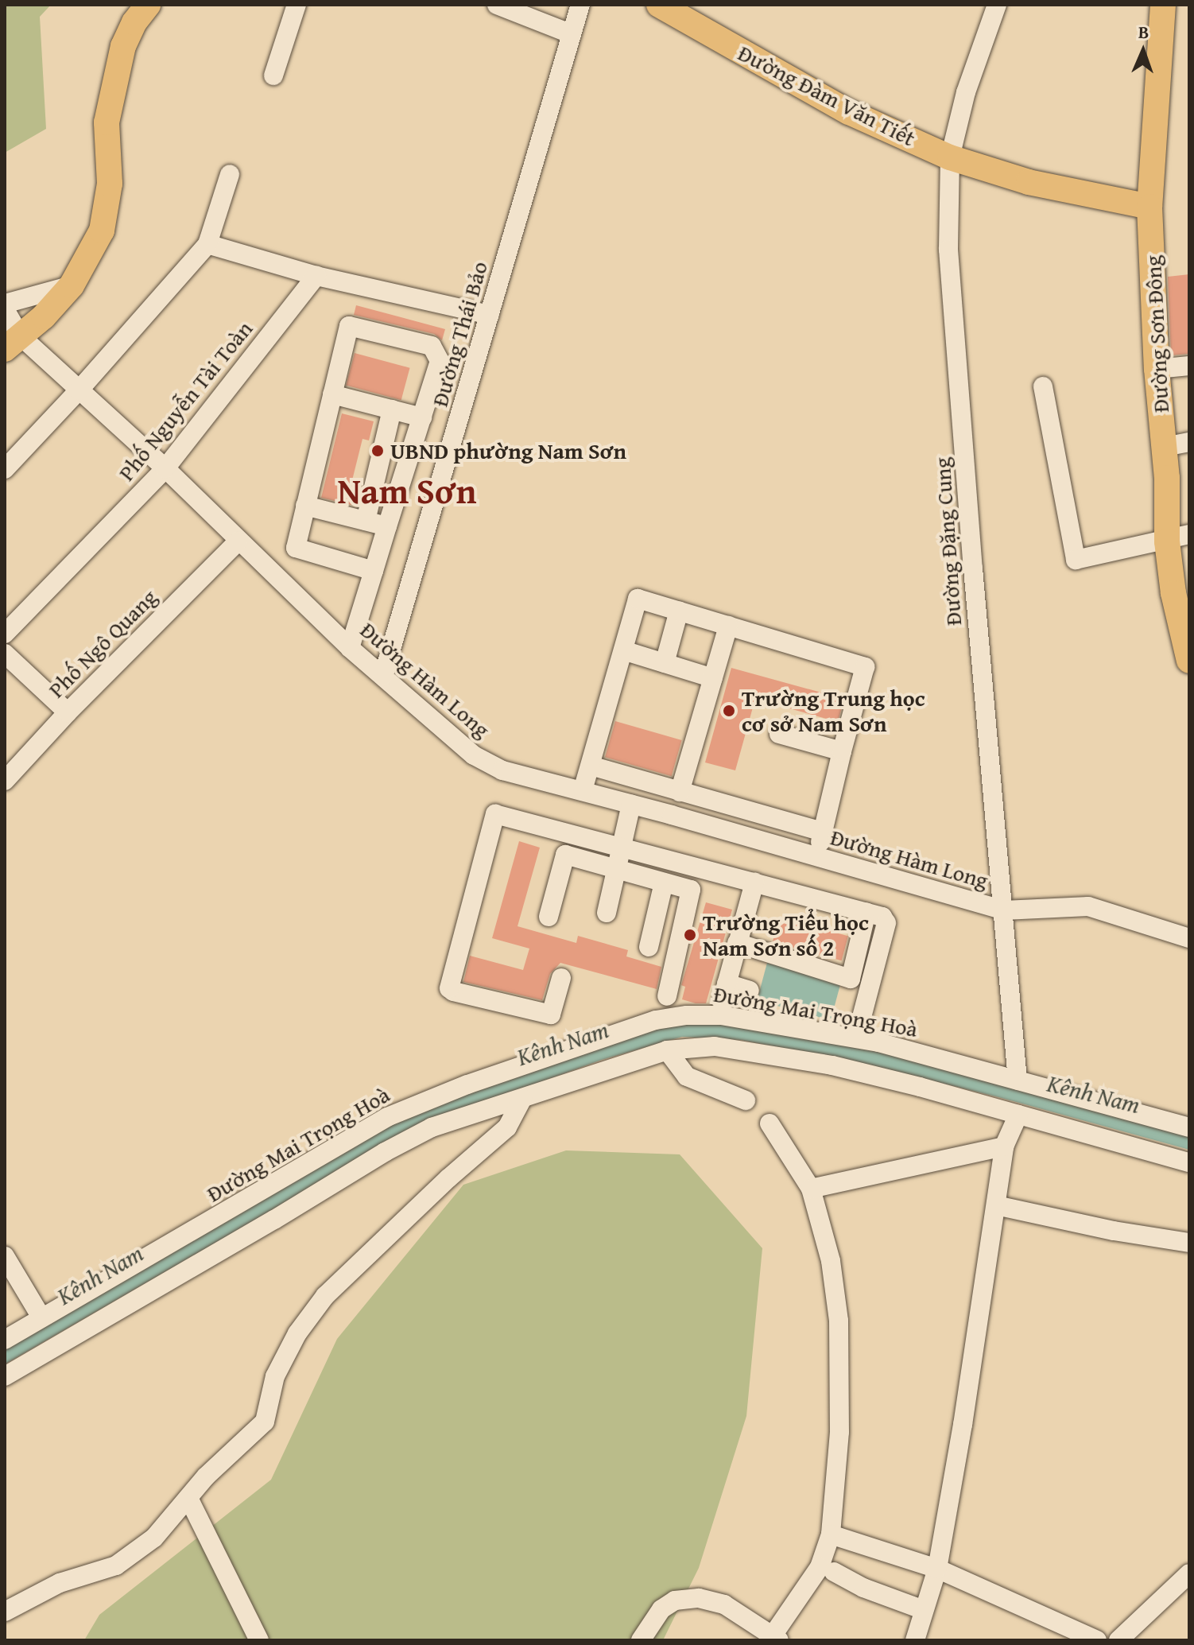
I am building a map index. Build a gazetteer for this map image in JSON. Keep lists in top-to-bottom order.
{
  "streets": {
    "main road": ["Đường Đàm Văn Tiết", "Đường Sơn Đông"],
    "street": [
      "Đường Thái Bảo",
      "Phố Nguyễn Tài Toàn",
      "Đường Đặng Cung",
      "Phố Ngô Quang",
      "Đường Hàm Long",
      "Đường Mai Trọng Hoà"
    ]
  },
  "crossings": [
    ["Đường Đàm Văn Tiết", "Đường Sơn Đông"],
    ["Đường Đàm Văn Tiết", "Đường Đặng Cung"],
    ["Đường Thái Bảo", "Đường Hàm Long"],
    ["Phố Nguyễn Tài Toàn", "Đường Hàm Long"],
    ["Đường Đặng Cung", "Đường Hàm Long"],
    ["Đường Đặng Cung", "Đường Mai Trọng Hoà"],
    ["Phố Ngô Quang", "Đường Hàm Long"]
  ],
  "districts": ["Nam Sơn"],
  "water": ["Kênh Nam"],
  "places": ["UBND phường Nam Sơn", "Trường Trung học cơ sở Nam Sơn", "Trường Tiểu học Nam Sơn số 2"],
  "north": "top"
}
